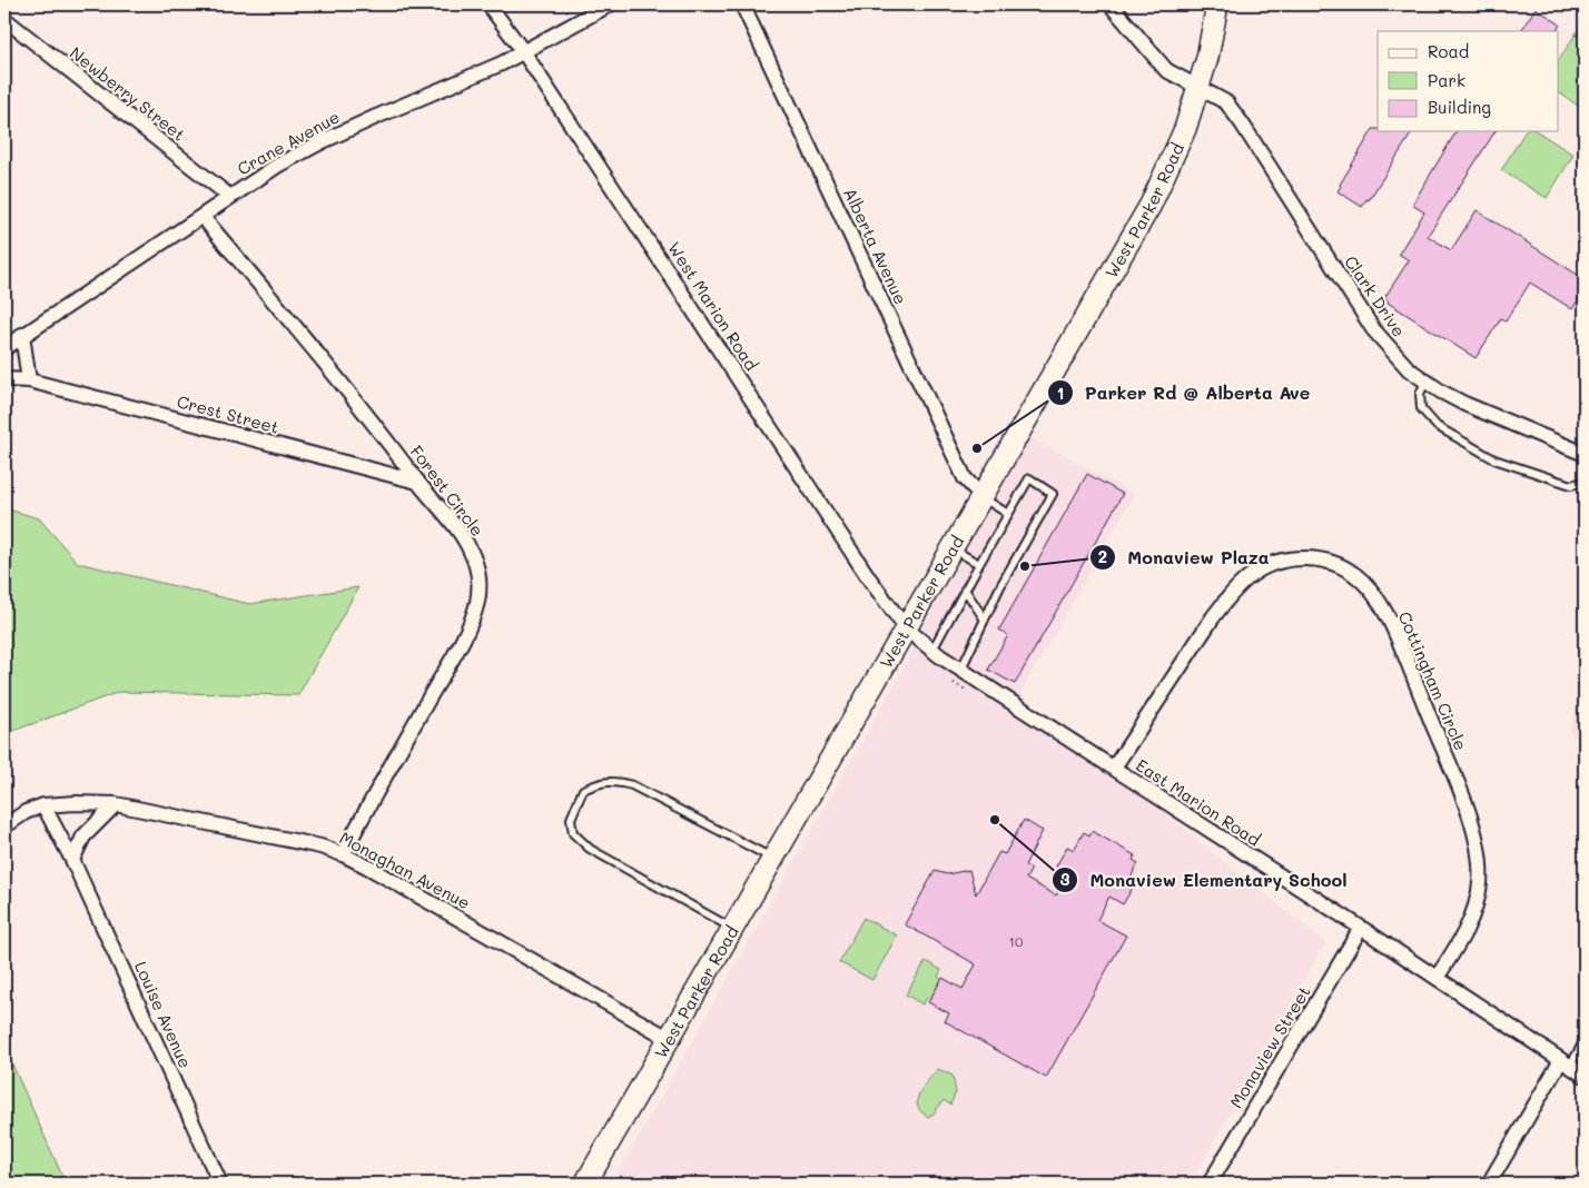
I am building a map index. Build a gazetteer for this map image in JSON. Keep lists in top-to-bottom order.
{
  "streets": {
    "street": [
      "Newberry Street",
      "Crane Avenue",
      "West Parker Road",
      "Alberta Avenue",
      "Clark Drive",
      "West Marion Road",
      "Crest Street",
      "Forest Circle",
      "Cottingham Circle",
      "East Marion Road",
      "Monaghan Avenue",
      "Louise Avenue",
      "Monaview Street"
    ]
  },
  "crossings": [
    ["Newberry Street", "Crane Avenue"],
    ["Crane Avenue", "West Marion Road"],
    ["Crane Avenue", "Forest Circle"],
    ["West Parker Road", "Alberta Avenue"],
    ["West Parker Road", "Clark Drive"],
    ["West Parker Road", "West Marion Road"],
    ["West Parker Road", "East Marion Road"],
    ["West Parker Road", "Monaghan Avenue"],
    ["West Marion Road", "East Marion Road"],
    ["Crest Street", "Forest Circle"],
    ["Forest Circle", "Monaghan Avenue"],
    ["Cottingham Circle", "East Marion Road"],
    ["East Marion Road", "Monaview Street"],
    ["Monaghan Avenue", "Louise Avenue"]
  ],
  "places": ["Parker Rd @ Alberta Ave", "Monaview Plaza", "Monaview Elementary School"],
  "house_numbers": ["10"],
  "legend": ["Road", "Park", "Building"]
}
